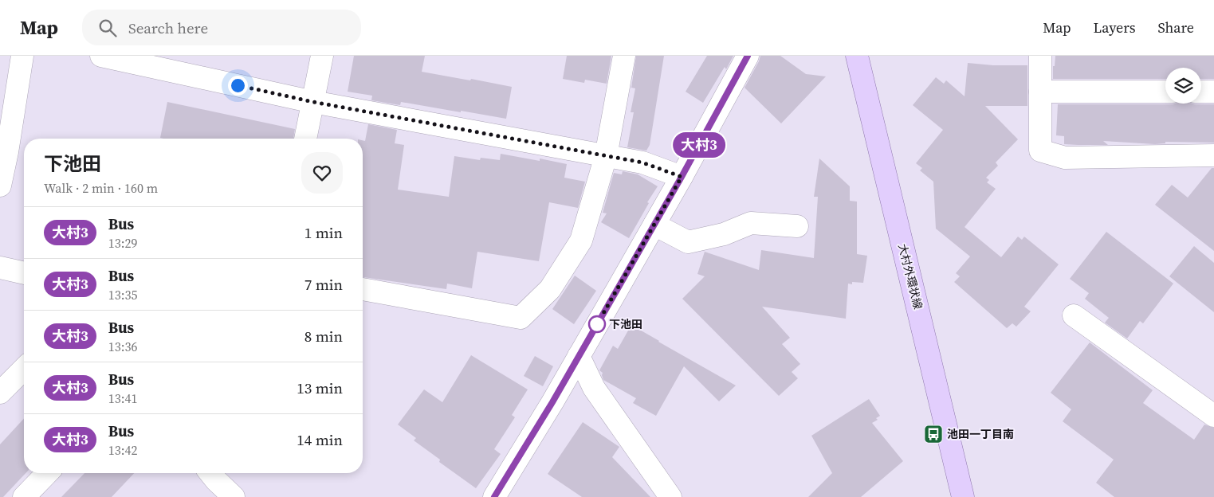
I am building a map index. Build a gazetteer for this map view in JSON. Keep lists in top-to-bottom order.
{
  "streets": {
    "main road": ["大村外環状線"]
  },
  "places": {
    "other": ["下池田"],
    "bus stop": ["池田一丁目南"]
  },
  "lines": ["bus line 大村3"],
  "page": {
    "header": "Map",
    "search": "Search here",
    "nav": ["Map", "Layers", "Share"],
    "on_map": "大村3",
    "heading": ["下池田", "Walk · 2 min · 160 m"],
    "list": [
      {
        "mark": "大村3",
        "name": "Bus",
        "note": "13:29",
        "value": "1 min"
      },
      {
        "mark": "大村3",
        "name": "Bus",
        "note": "13:35",
        "value": "7 min"
      },
      {
        "mark": "大村3",
        "name": "Bus",
        "note": "13:36",
        "value": "8 min"
      },
      {
        "mark": "大村3",
        "name": "Bus",
        "note": "13:41",
        "value": "13 min"
      },
      {
        "mark": "大村3",
        "name": "Bus",
        "note": "13:42",
        "value": "14 min"
      }
    ]
  }
}
